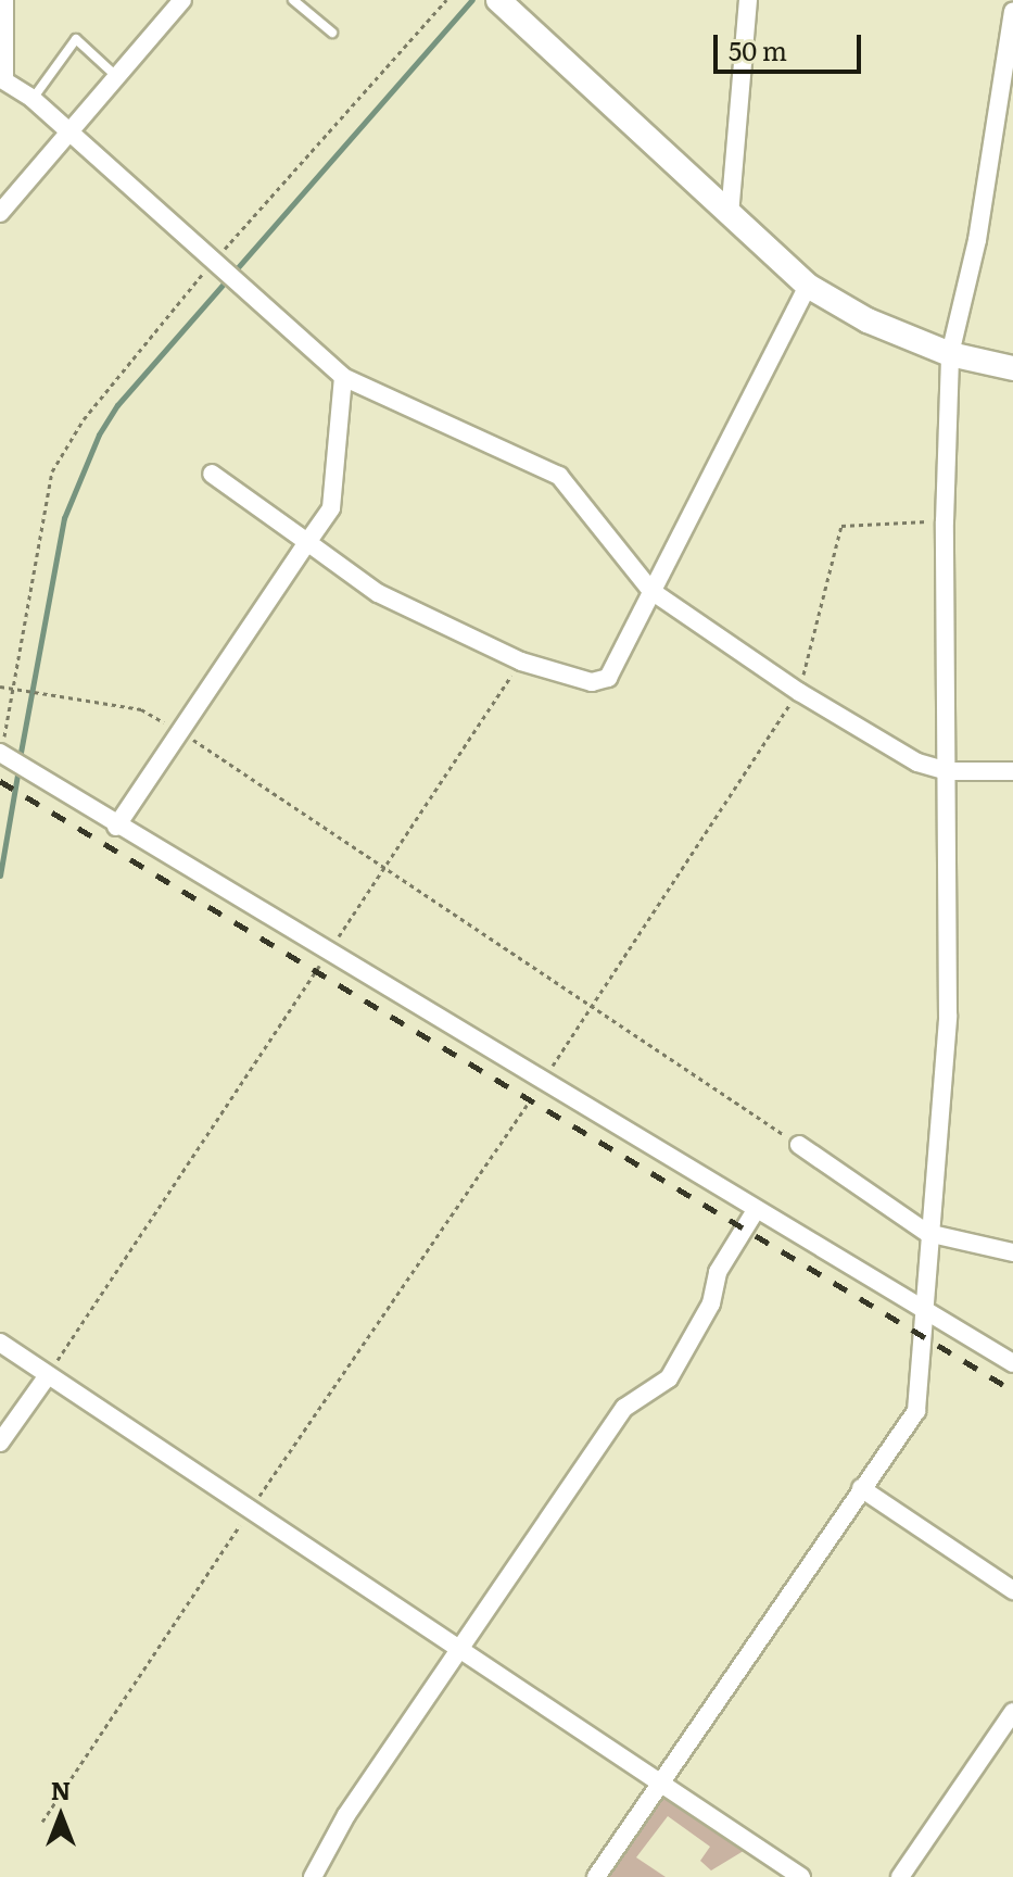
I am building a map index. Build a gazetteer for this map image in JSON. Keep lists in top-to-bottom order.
{
  "scale_bar": "50 m",
  "north": "top"
}
